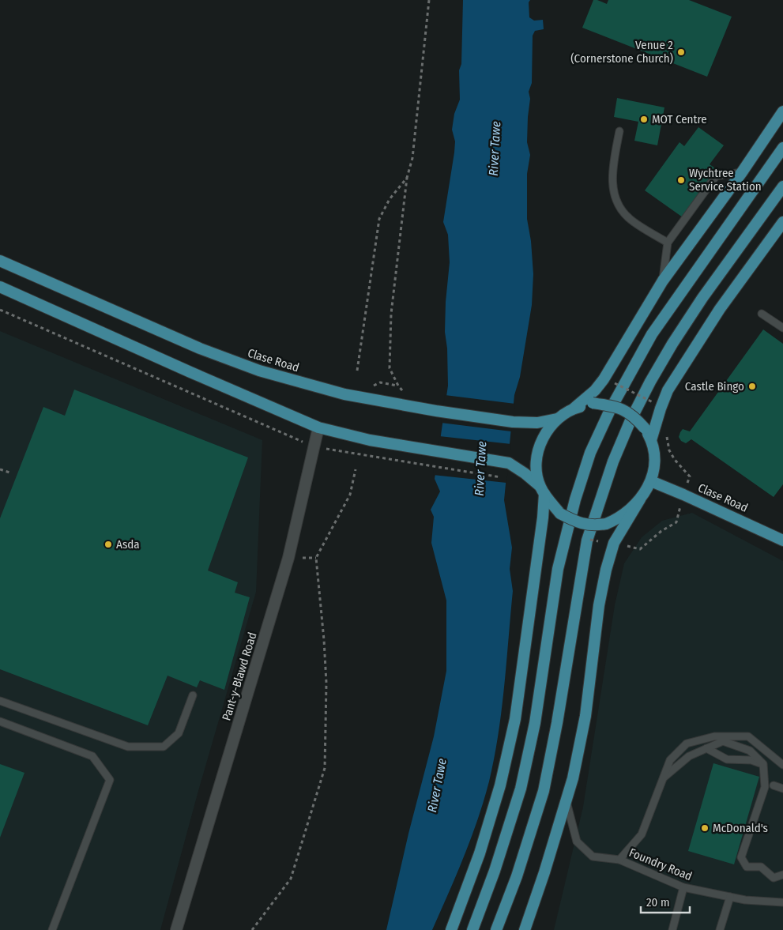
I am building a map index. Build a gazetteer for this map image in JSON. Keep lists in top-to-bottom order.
{
  "streets": {
    "main road": ["Clase Road"],
    "street": ["Pant-y-Blawd Road"],
    "lane": ["Foundry Road"]
  },
  "water": ["River Tawe"],
  "places": [
    "Venue 2 (Cornerstone Church)",
    "MOT Centre",
    "Wychtree Service Station",
    "Castle Bingo",
    "Asda",
    "McDonald's"
  ],
  "scale_bar": "20 m"
}
